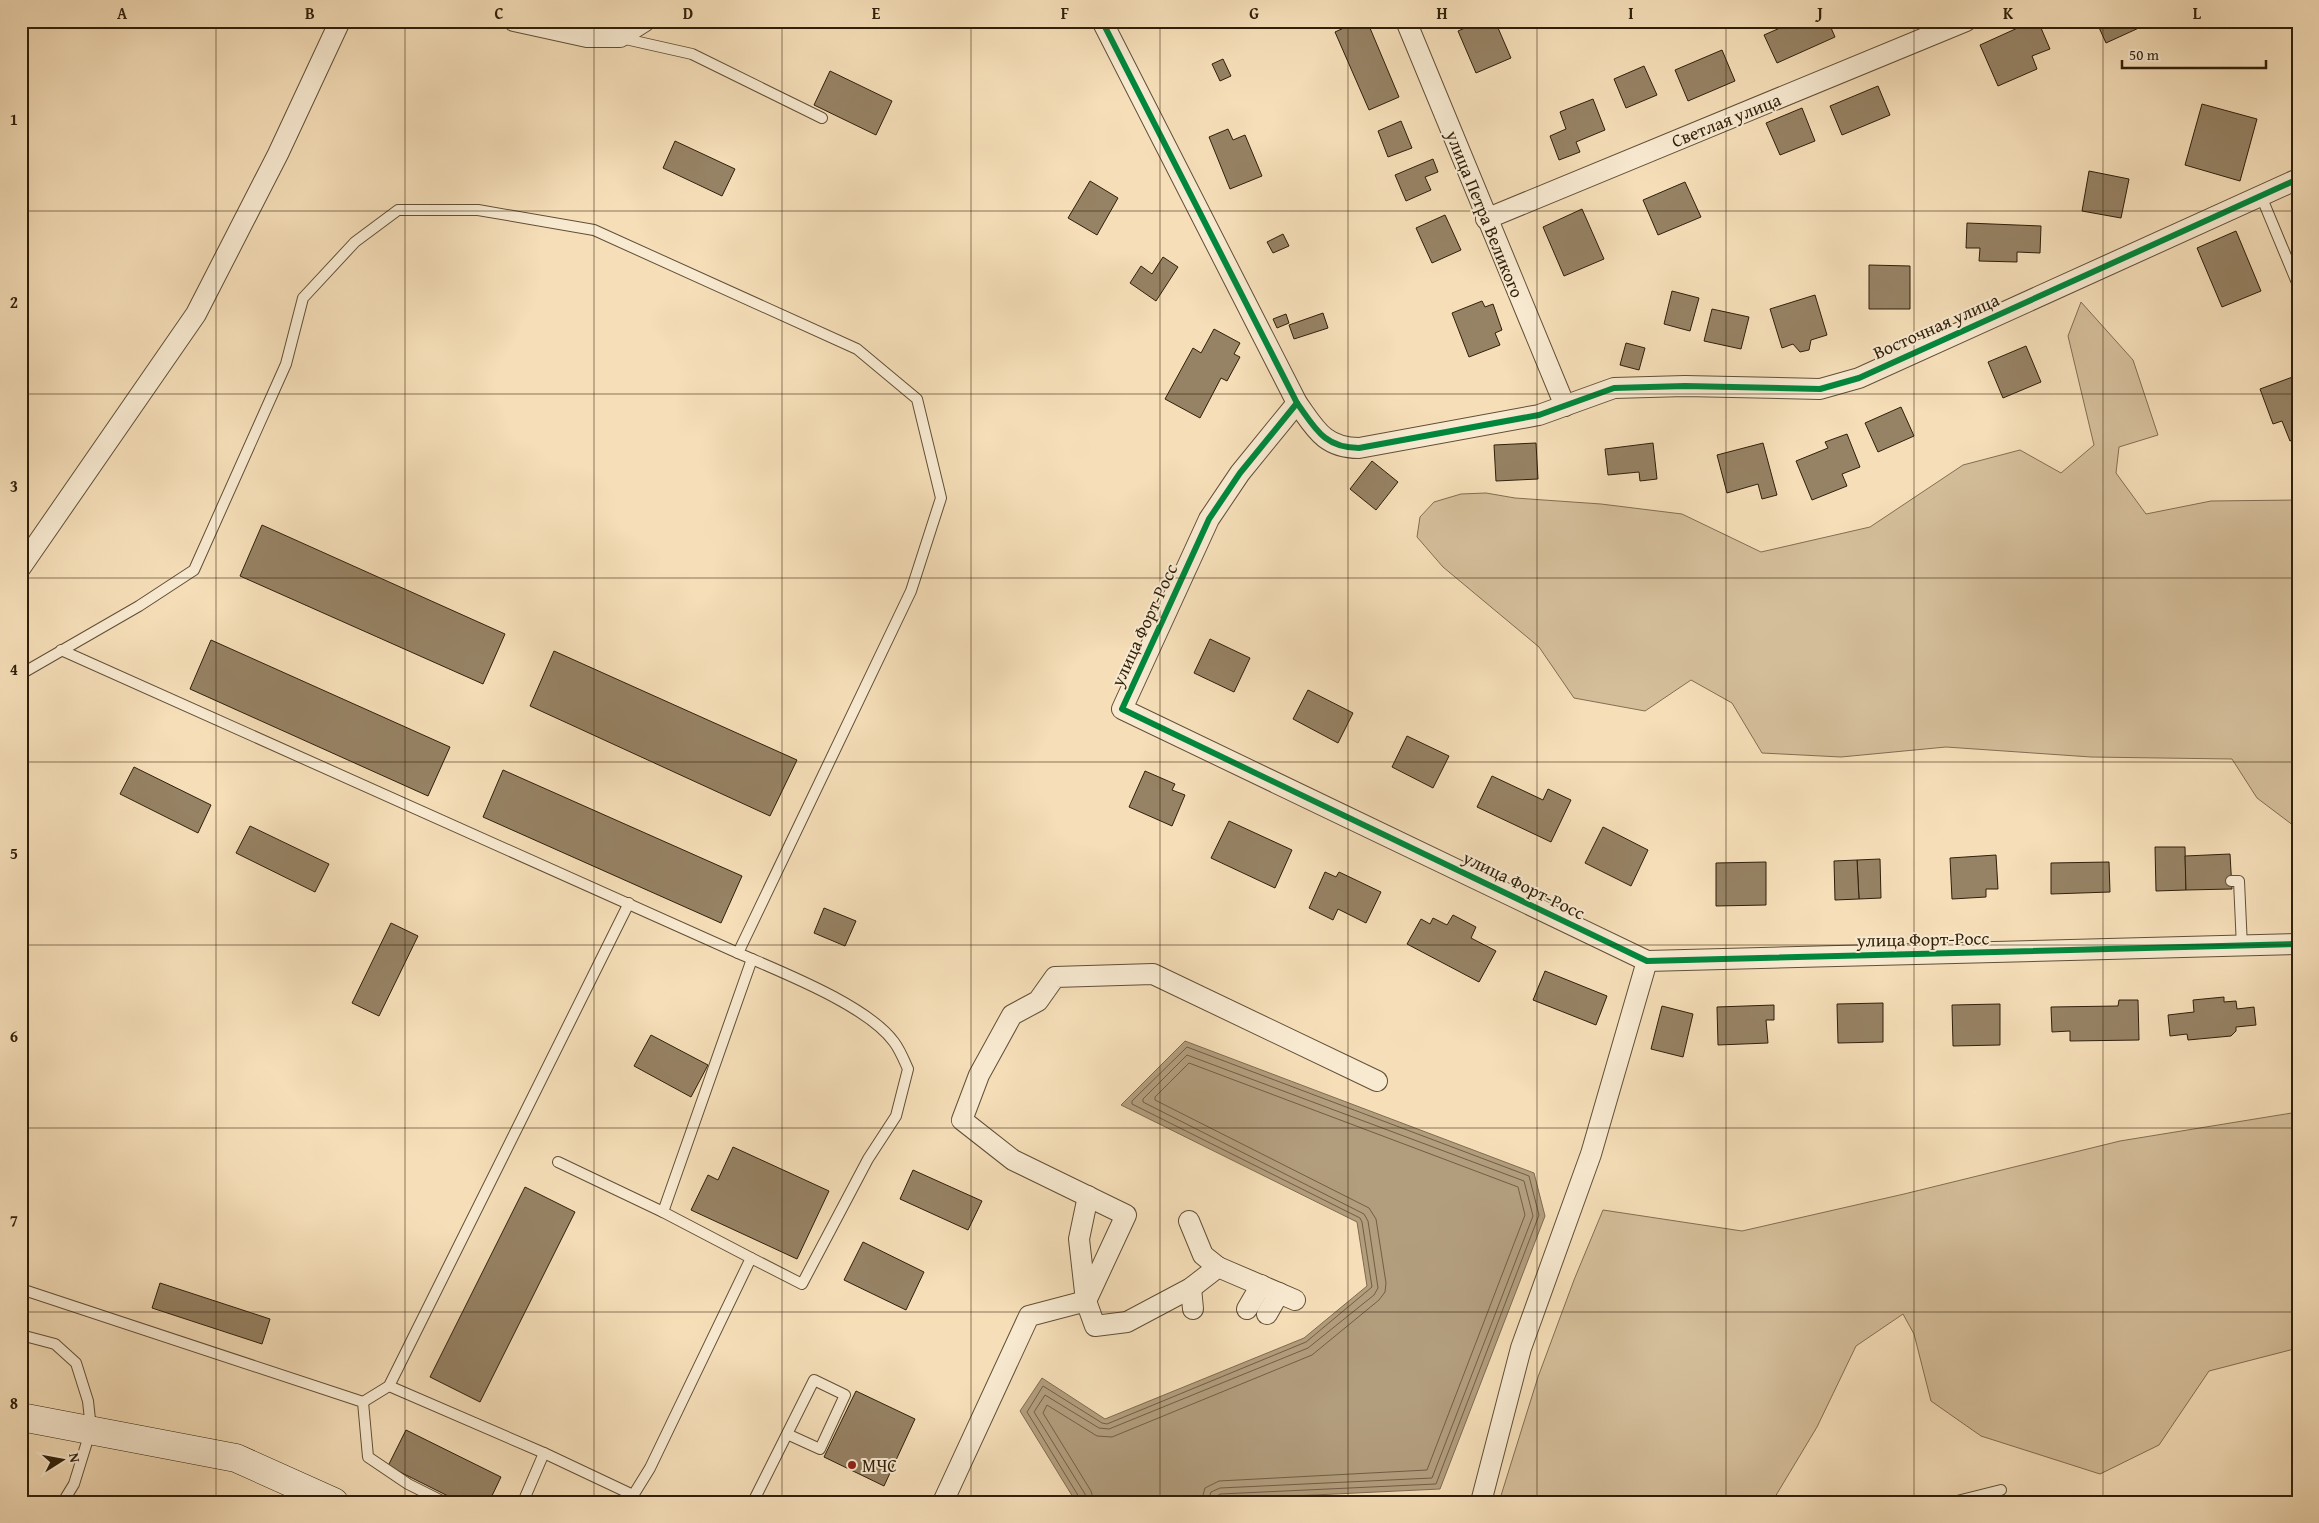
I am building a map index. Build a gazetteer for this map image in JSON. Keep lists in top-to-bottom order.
{
  "streets": {
    "street": [
      "Светлая улица",
      "улица Петра Великого",
      "Восточная улица",
      "улица Форт-Росс"
    ]
  },
  "crossings": [
    ["Светлая улица", "улица Петра Великого"],
    ["улица Петра Великого", "Восточная улица"],
    ["Восточная улица", "улица Форт-Росс"]
  ],
  "places": ["МЧС"],
  "scale_bar": "50 m",
  "north": "right",
  "grid": {
    "columns": [
      "A",
      "B",
      "C",
      "D",
      "E",
      "F",
      "G",
      "H",
      "I",
      "J",
      "K",
      "L"
    ],
    "rows": [
      "1",
      "2",
      "3",
      "4",
      "5",
      "6",
      "7",
      "8"
    ]
  }
}
